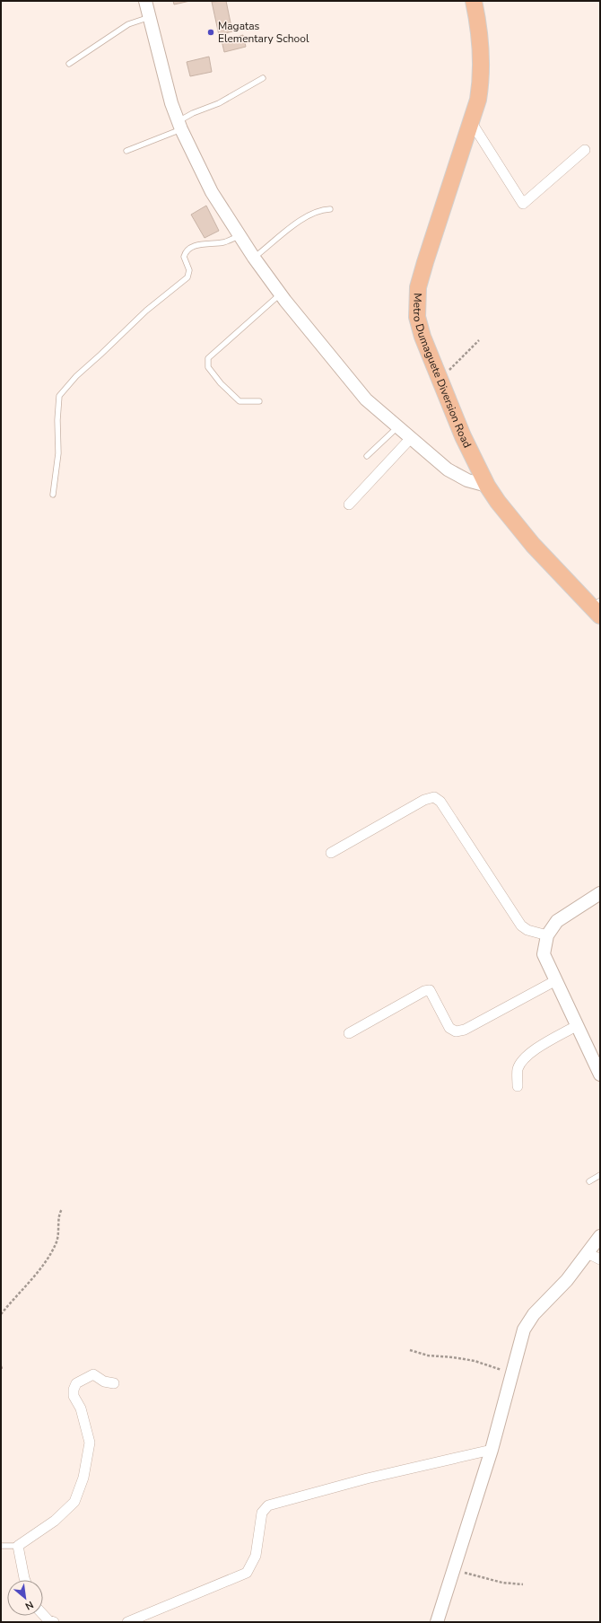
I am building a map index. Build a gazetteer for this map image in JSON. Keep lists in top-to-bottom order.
{
  "streets": {
    "highway": ["Metro Dumaguete Diversion Road"]
  },
  "places": ["Magatas Elementary School"],
  "north": "bottom right"
}
